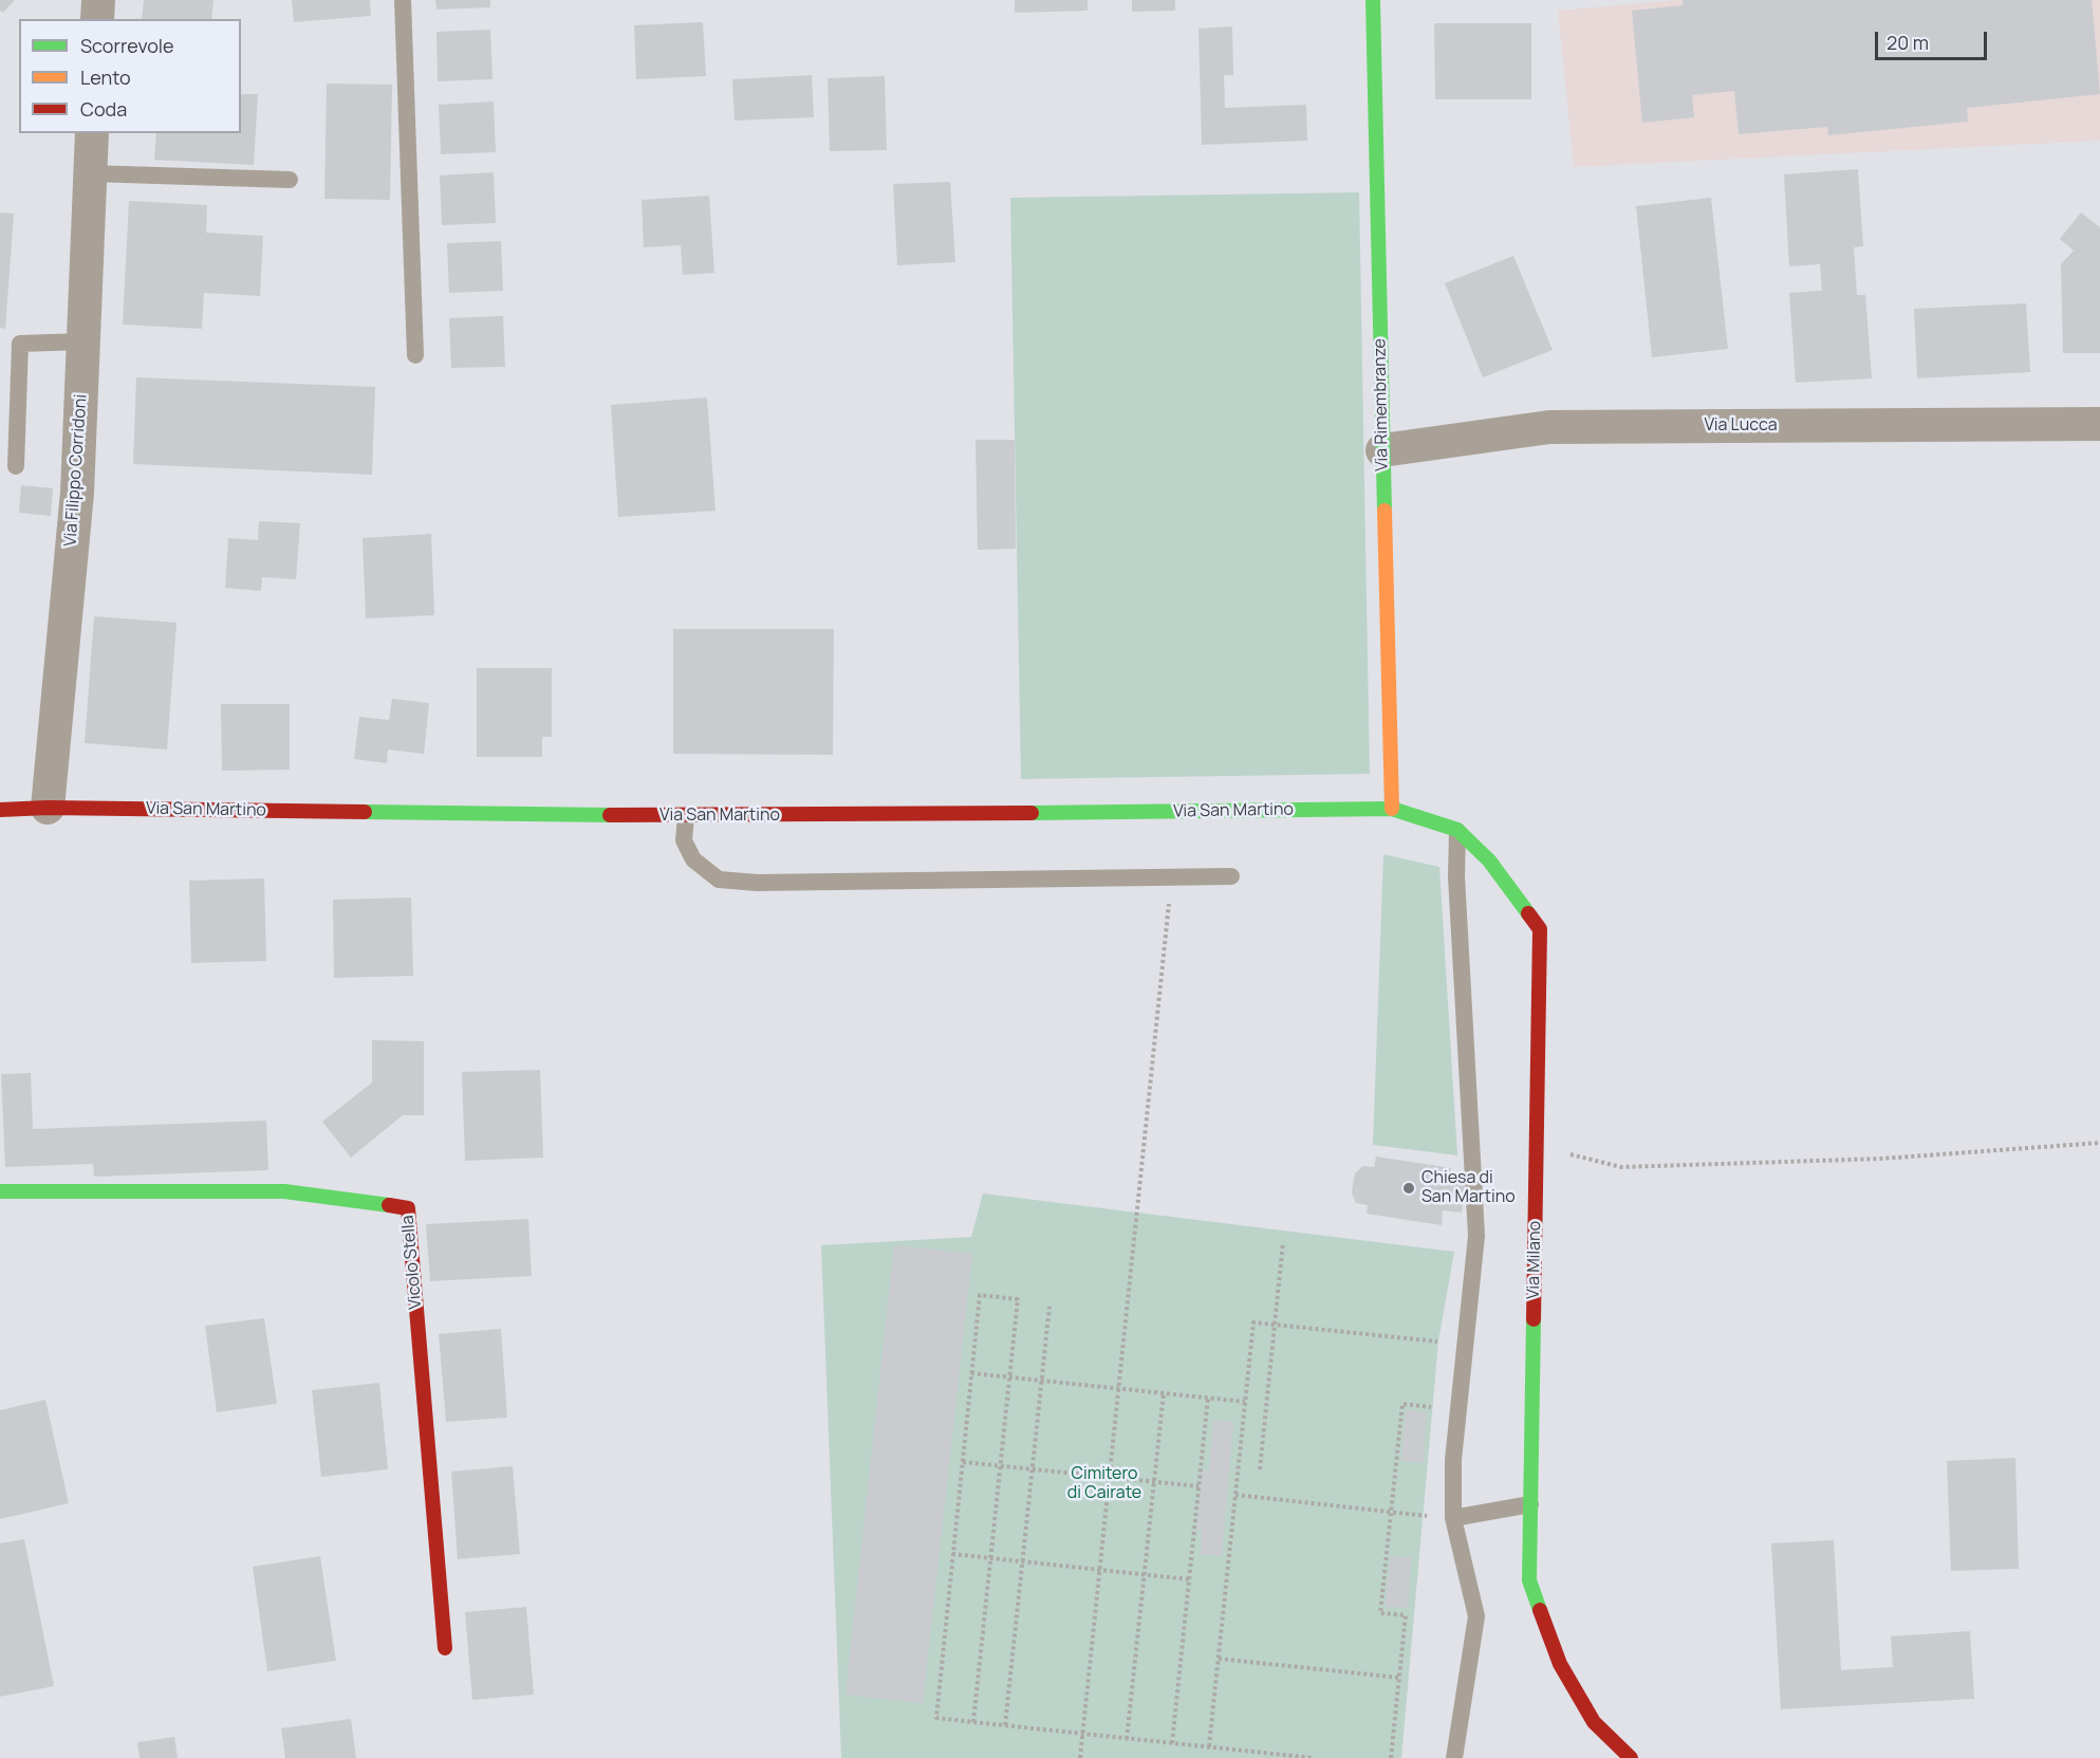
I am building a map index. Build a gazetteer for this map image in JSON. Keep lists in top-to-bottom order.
{
  "streets": {
    "street": [
      "Via Rimembranze",
      "Via Lucca",
      "Via Filippo Corridoni",
      "Via San Martino",
      "Via Milano",
      "Vicolo Stella"
    ]
  },
  "crossings": [
    ["Via Rimembranze", "Via Lucca"],
    ["Via Rimembranze", "Via San Martino"],
    ["Via Rimembranze", "Via Milano"],
    ["Via Filippo Corridoni", "Via San Martino"],
    ["Via San Martino", "Via Milano"]
  ],
  "parks": ["Cimitero di Cairate"],
  "places": ["Chiesa di San Martino"],
  "legend": ["Scorrevole", "Lento", "Coda"],
  "scale_bar": "20 m"
}
